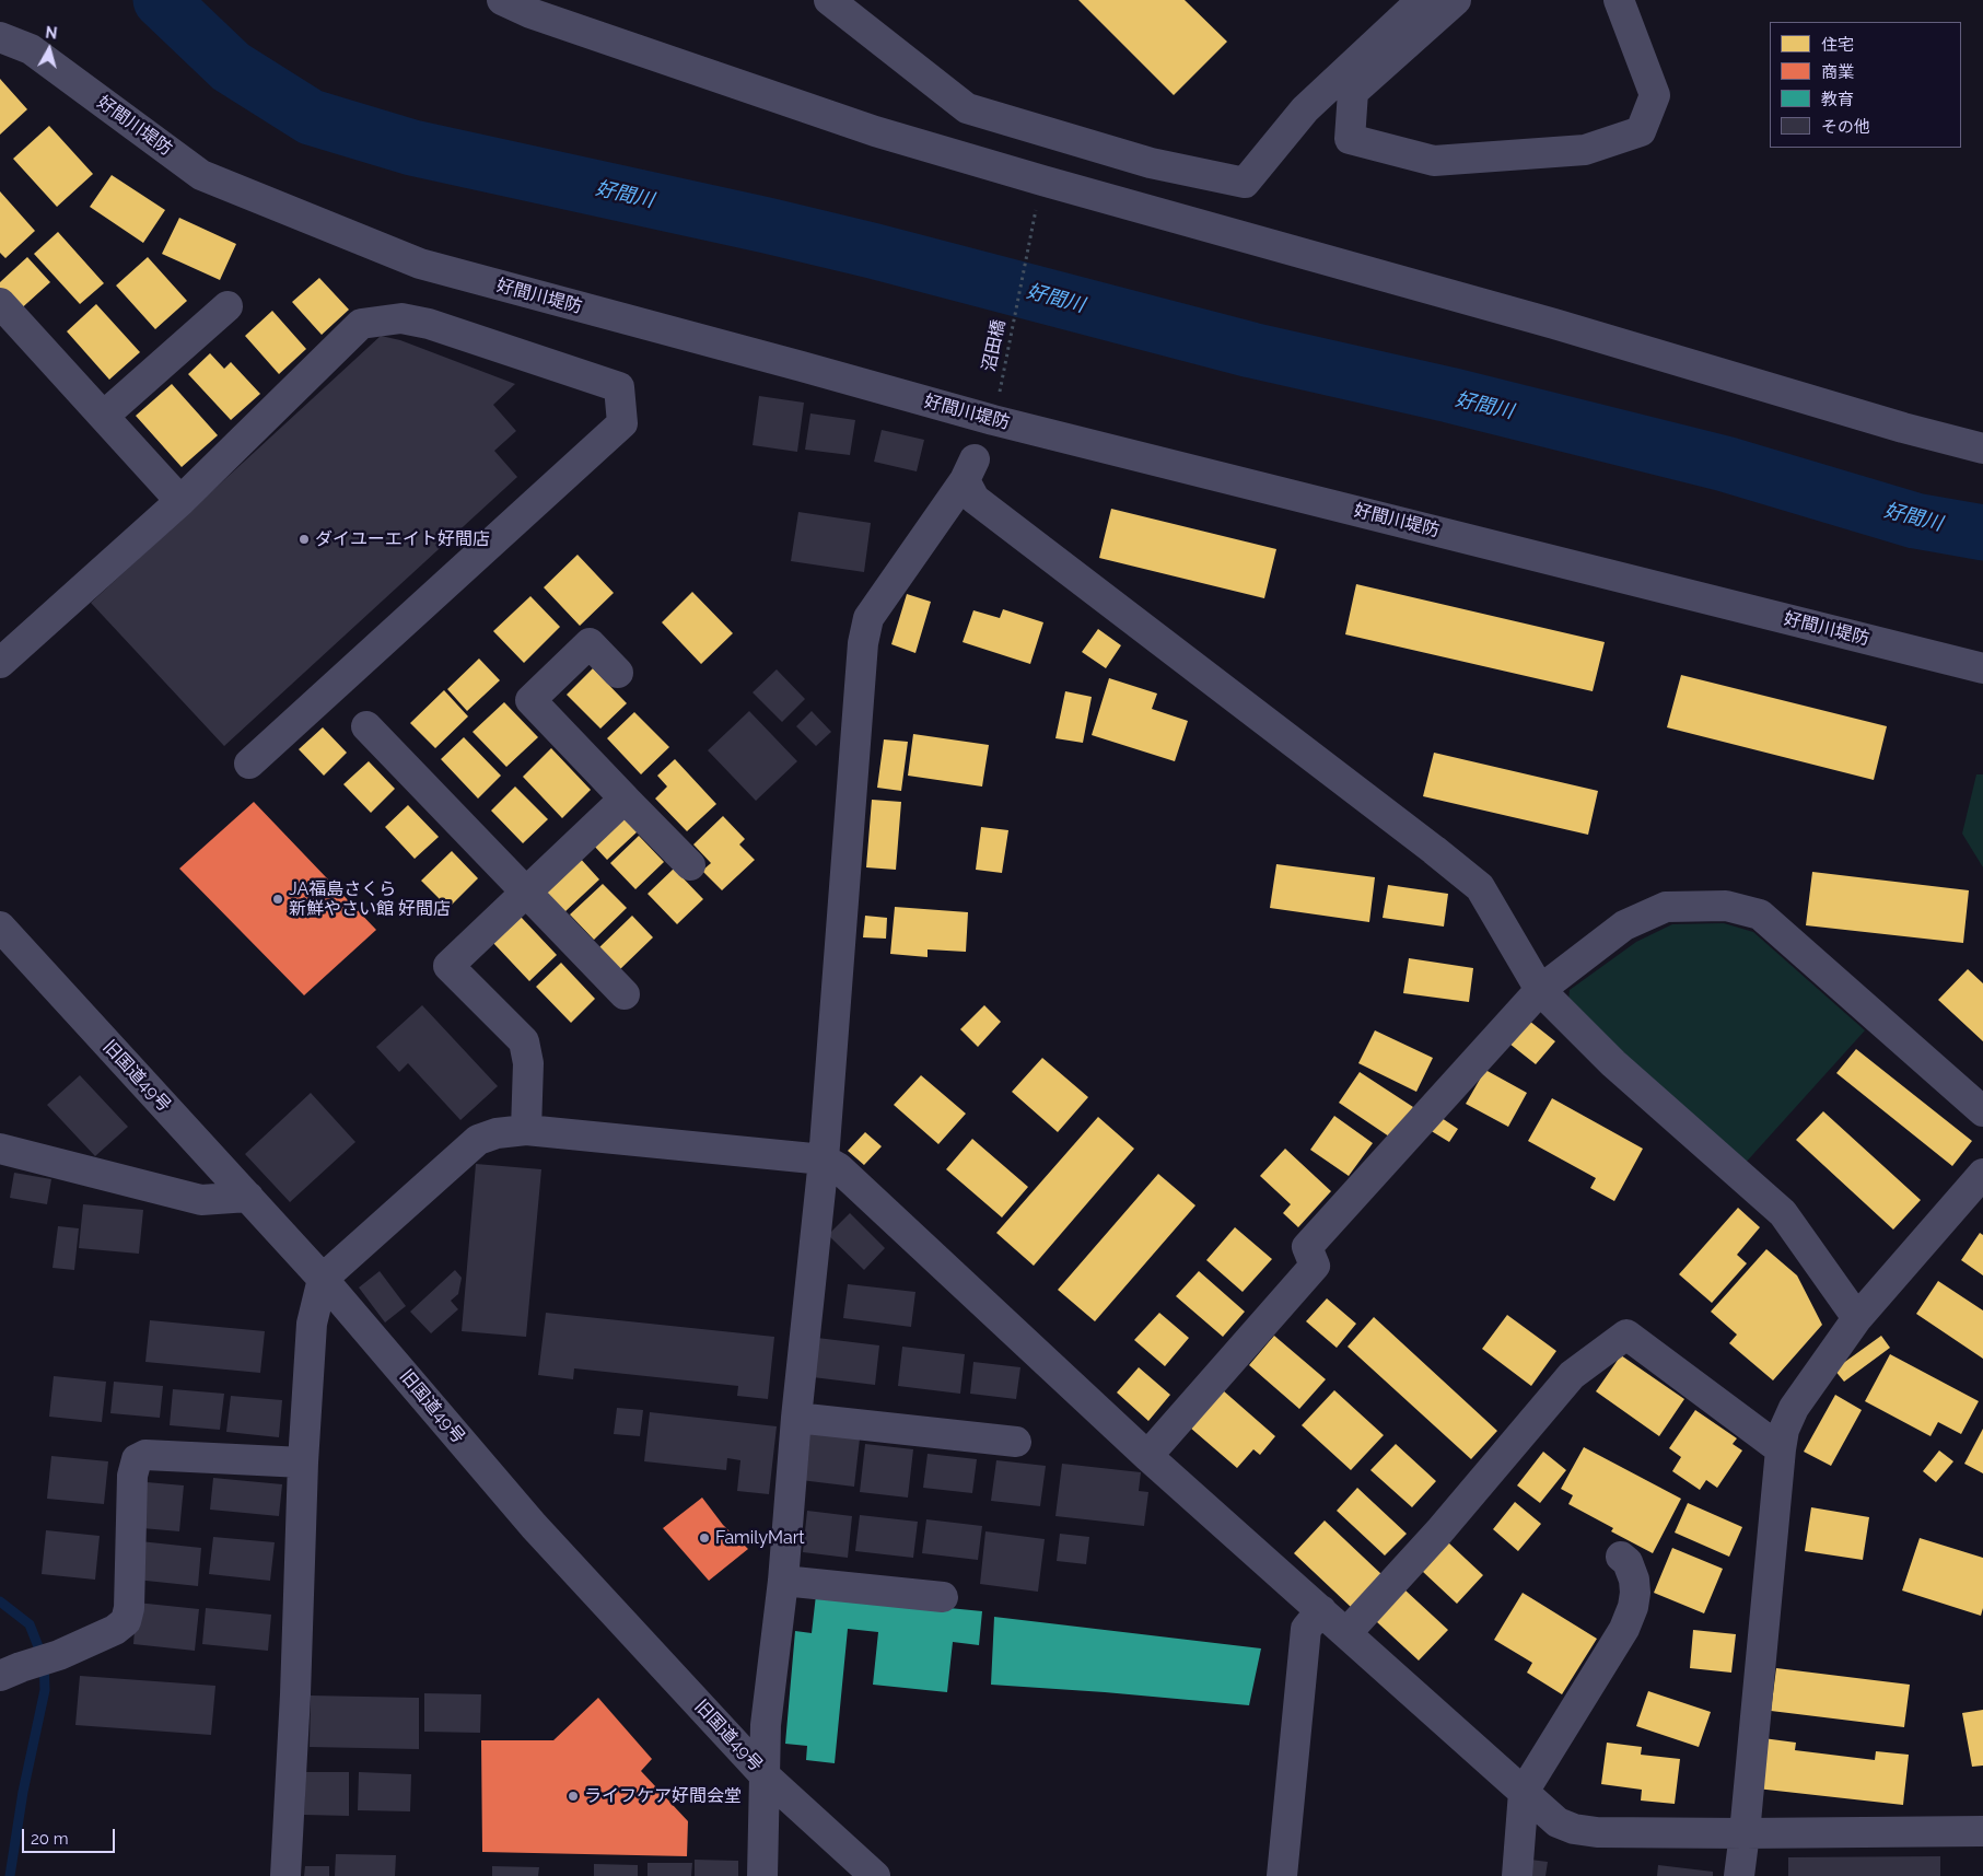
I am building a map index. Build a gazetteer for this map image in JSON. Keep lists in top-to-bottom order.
{
  "streets": {
    "street": ["好間川堤防", "旧国道49号"],
    "path": ["沼田橋"]
  },
  "crossings": [
    ["好間川堤防", "沼田橋"]
  ],
  "water": ["好間川"],
  "places": [
    "ダイユーエイト好間店",
    "JA福島さくら 新鮮やさい館 好間店",
    "FamilyMart",
    "ライフケア好間会堂"
  ],
  "legend": [
    "住宅",
    "商業",
    "教育",
    "その他"
  ],
  "scale_bar": "20 m",
  "north": "top"
}
